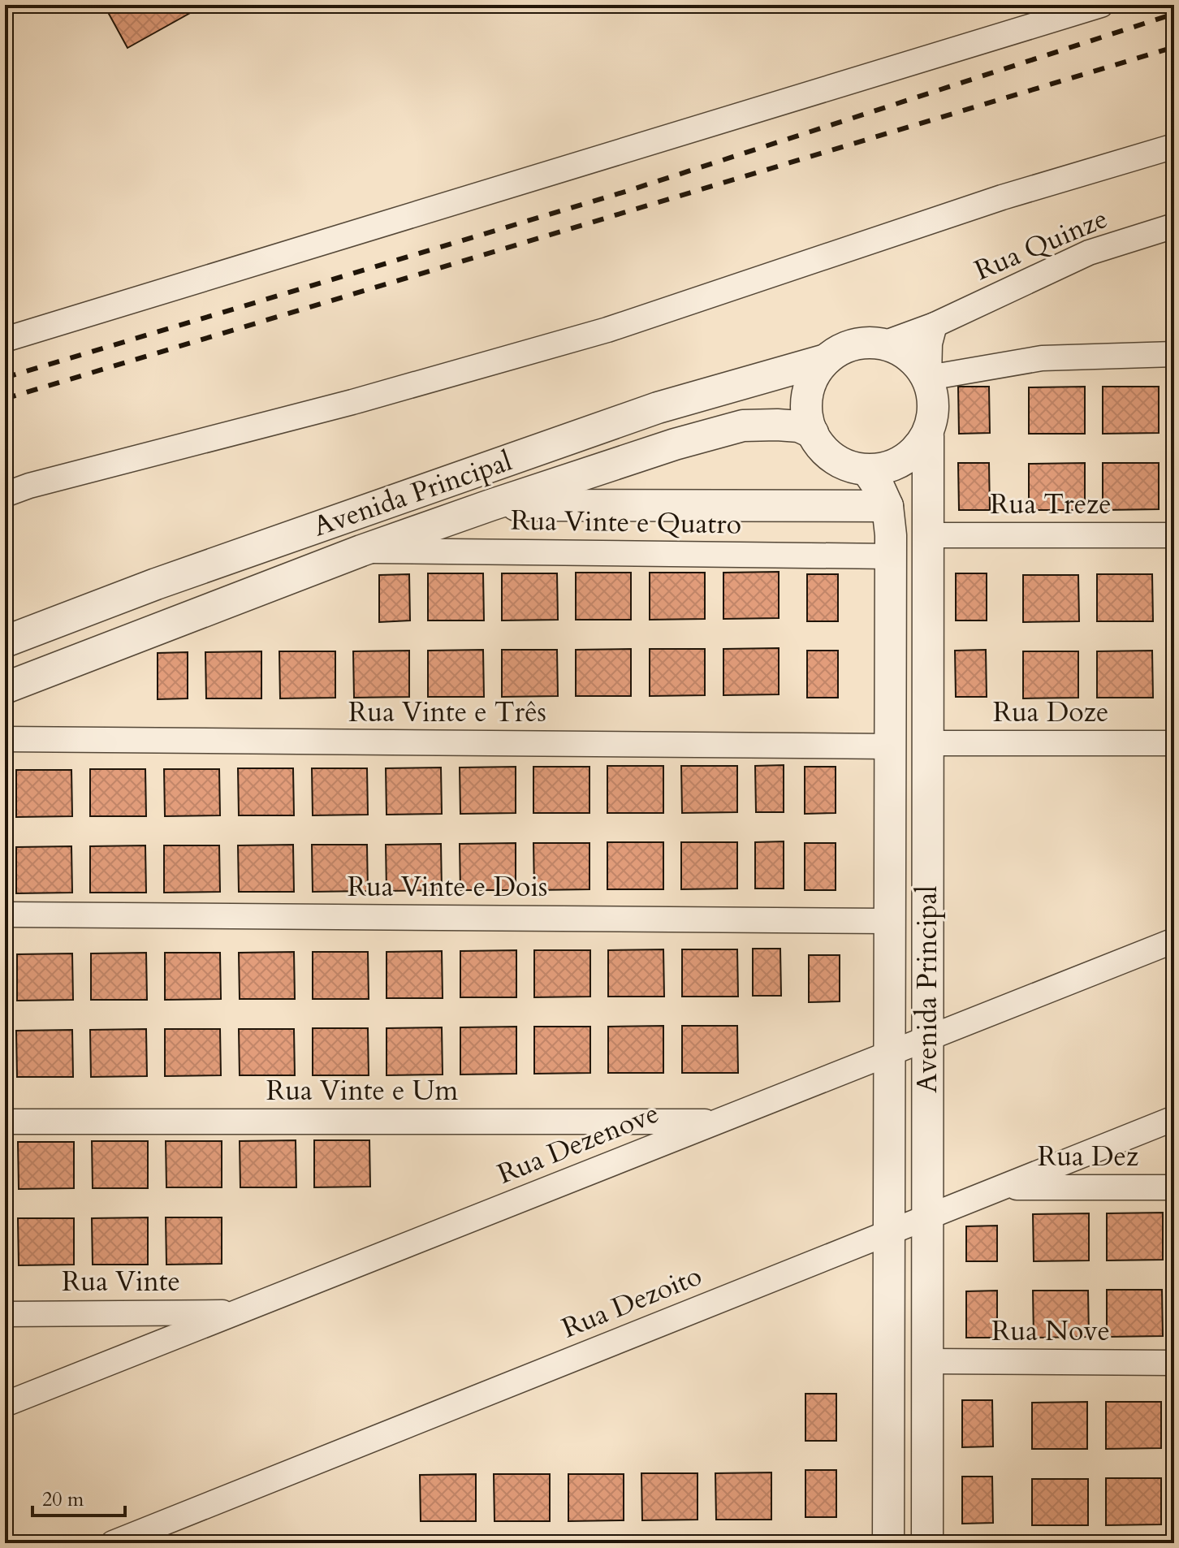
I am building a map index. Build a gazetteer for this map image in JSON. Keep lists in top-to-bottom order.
{
  "streets": {
    "street": [
      "Rua Quinze",
      "Avenida Principal",
      "Rua Treze",
      "Rua Vinte e Quatro",
      "Rua Vinte e Três",
      "Rua Doze",
      "Rua Vinte e Dois",
      "Rua Vinte e Um",
      "Rua Dezenove",
      "Rua Dez",
      "Rua Vinte",
      "Rua Dezoito",
      "Rua Nove"
    ]
  },
  "crossings": [
    ["Rua Quinze", "Avenida Principal"],
    ["Avenida Principal", "Rua Treze"],
    ["Avenida Principal", "Rua Vinte e Quatro"],
    ["Avenida Principal", "Rua Vinte e Três"],
    ["Avenida Principal", "Rua Doze"],
    ["Avenida Principal", "Rua Vinte e Dois"],
    ["Avenida Principal", "Rua Dezenove"],
    ["Avenida Principal", "Rua Dezoito"],
    ["Avenida Principal", "Rua Nove"],
    ["Rua Vinte e Um", "Rua Dezenove"],
    ["Rua Dezenove", "Rua Vinte"],
    ["Rua Dez", "Rua Dezoito"]
  ],
  "scale_bar": "20 m"
}
